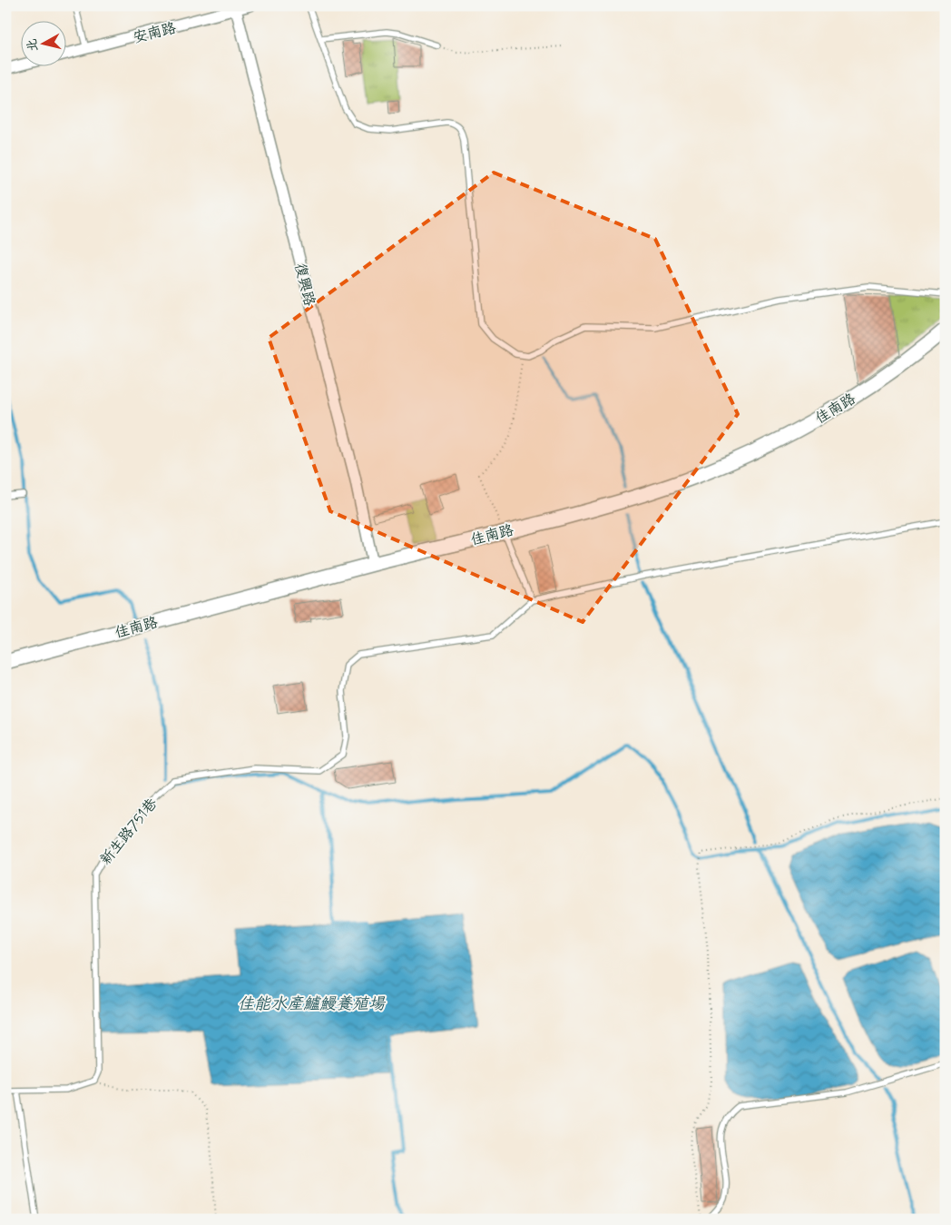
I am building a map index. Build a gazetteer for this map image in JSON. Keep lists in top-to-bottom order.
{
  "streets": {
    "street": ["安南路", "復興路", "佳南路"],
    "lane": ["新生路751巷"]
  },
  "crossings": [
    ["安南路", "復興路"],
    ["復興路", "佳南路"]
  ],
  "water": ["佳能水産鱸鰻養殖場"],
  "north": "left"
}
